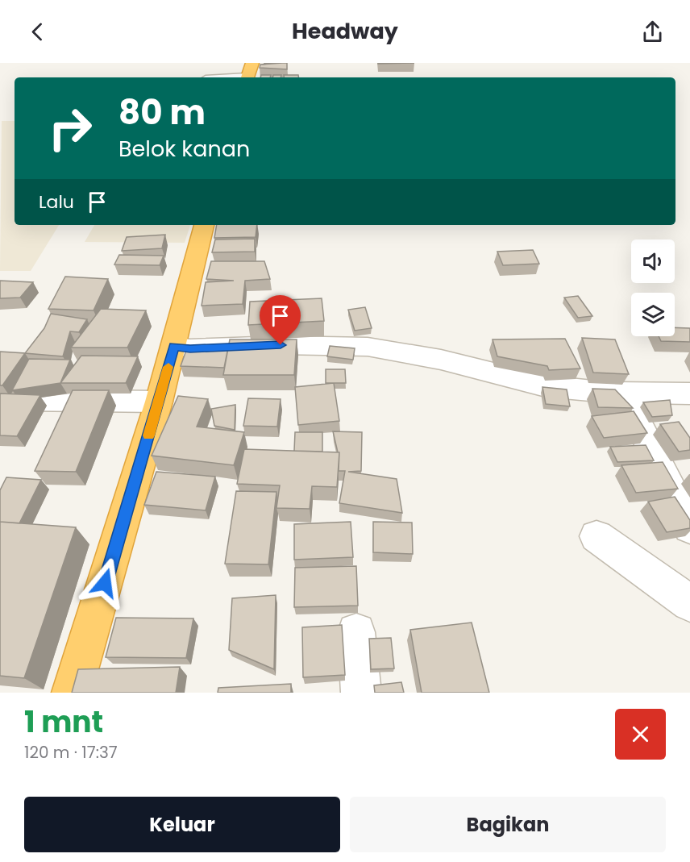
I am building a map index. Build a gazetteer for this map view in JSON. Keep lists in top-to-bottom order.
{
  "page": {
    "header": "Headway",
    "turn": ["80 m", "Belok kanan"],
    "then": "Lalu",
    "heading": ["1 mnt", "120 m · 17:37"],
    "buttons": ["Keluar", "Bagikan"]
  }
}
